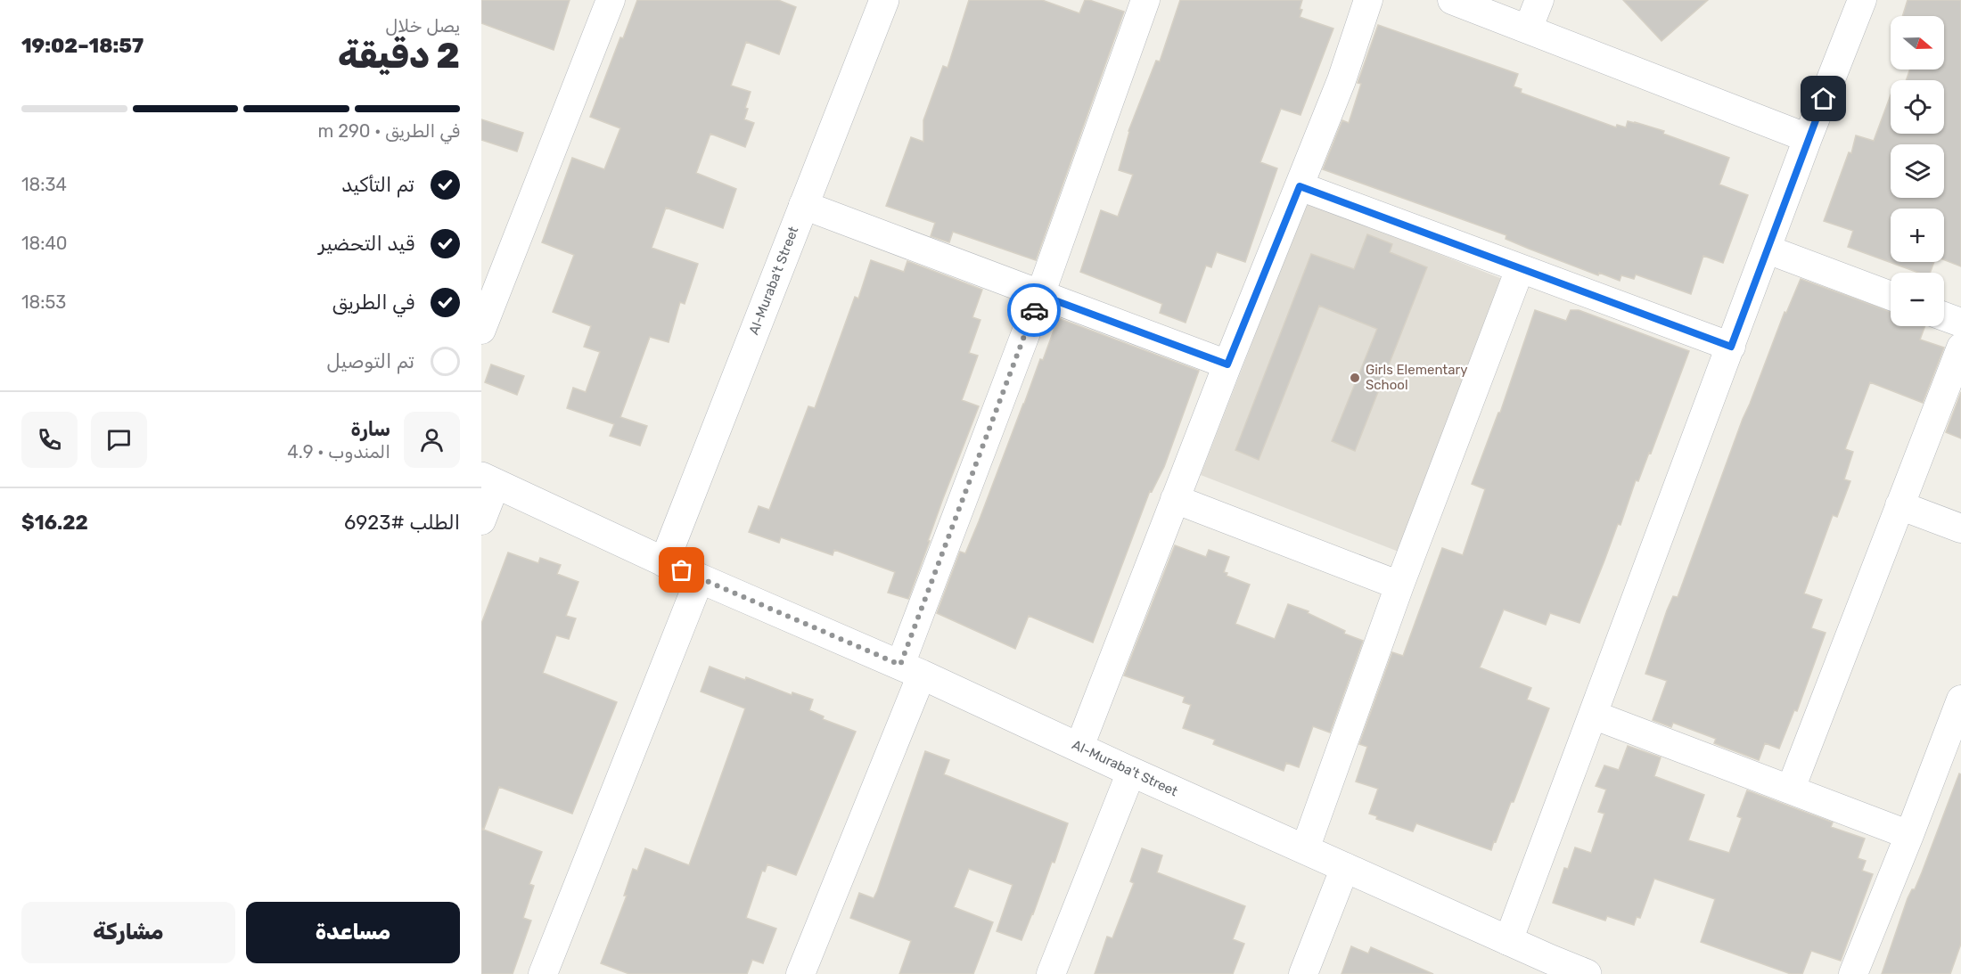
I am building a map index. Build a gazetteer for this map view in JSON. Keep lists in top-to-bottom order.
{
  "streets": {
    "street": ["Al-Muraba't Street"]
  },
  "places": ["Girls Elementary School"],
  "north": "right",
  "page": {
    "heading": ["2 دقيقة", "يصل خلال", "18:57–19:02"],
    "panel": [
      "سارة",
      "المندوب · 4.9",
      "الطلب #6923",
      "$16.22"
    ],
    "map_buttons": ["+", "−"],
    "bar": "في الطريق · 290 m",
    "list": [
      ["تم التأكيد", "18:34"],
      ["قيد التحضير", "18:40"],
      ["في الطريق", "18:53"],
      "تم التوصيل"
    ],
    "buttons": ["مساعدة", "مشاركة"]
  }
}
